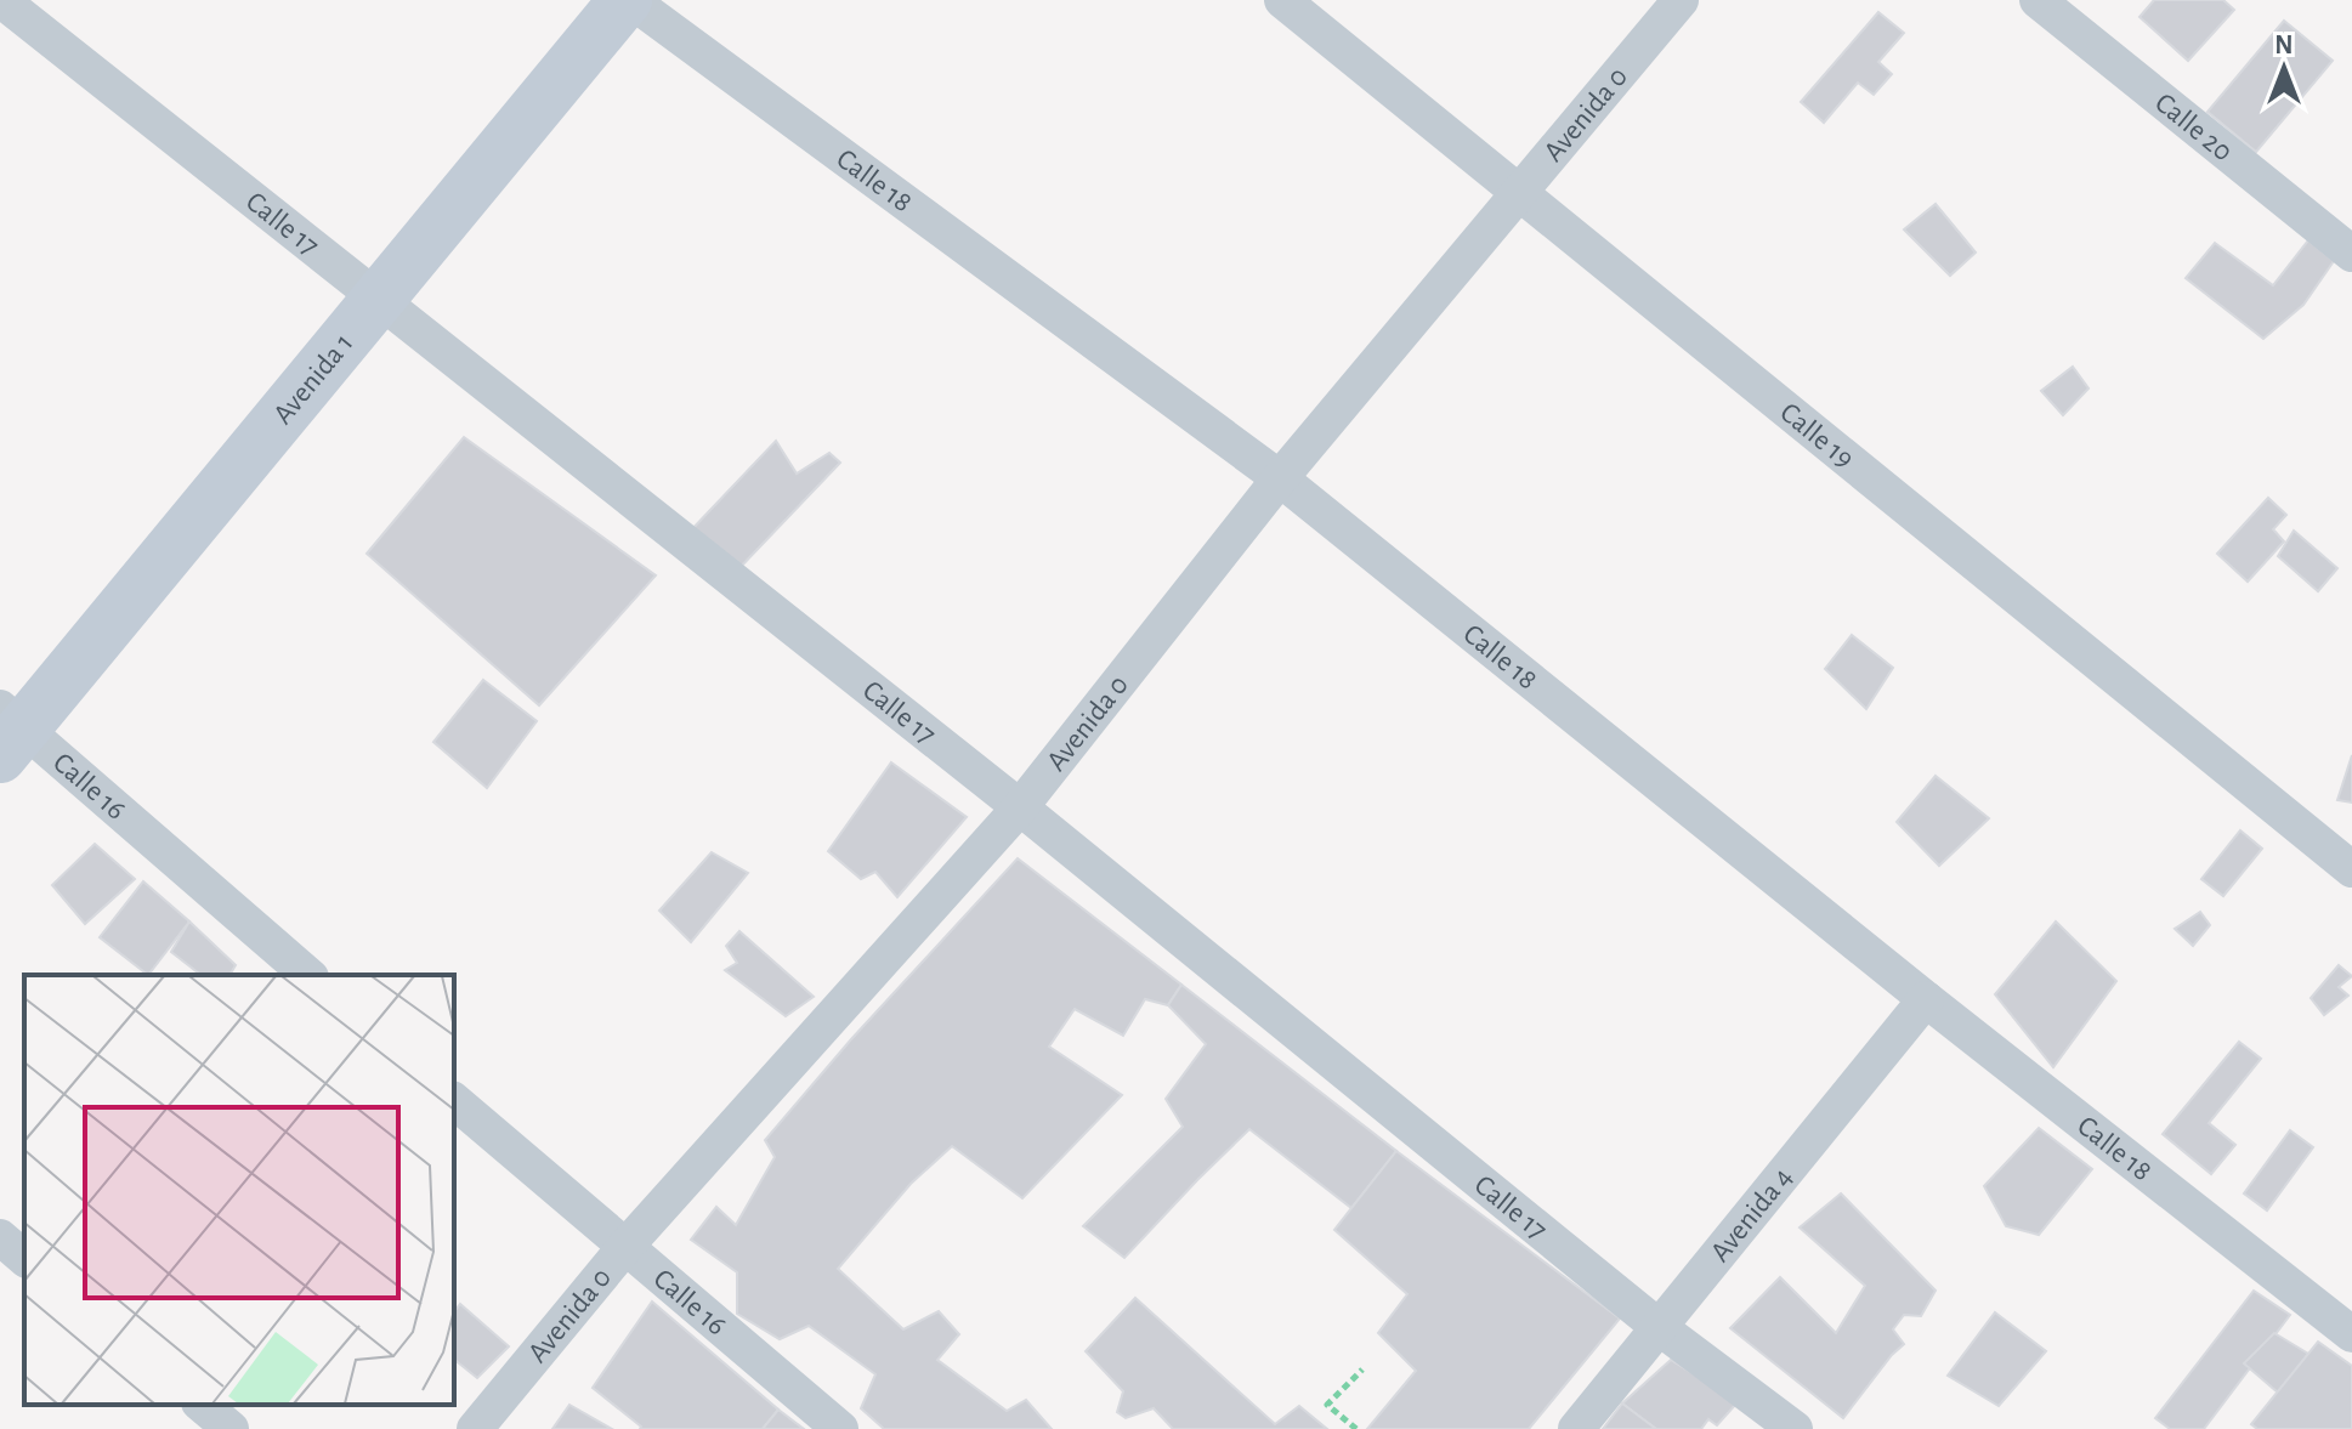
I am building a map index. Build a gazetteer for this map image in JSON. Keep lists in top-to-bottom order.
{
  "streets": {
    "street": [
      "Avenida 0",
      "Calle 20",
      "Calle 18",
      "Calle 17",
      "Avenida 1",
      "Calle 19",
      "Calle 16",
      "Avenida 4"
    ]
  },
  "crossings": [
    ["Avenida 0", "Calle 18"],
    ["Avenida 0", "Calle 17"],
    ["Avenida 0", "Calle 19"],
    ["Avenida 0", "Calle 16"],
    ["Calle 18", "Avenida 1"],
    ["Calle 18", "Avenida 4"],
    ["Calle 17", "Avenida 1"],
    ["Calle 17", "Avenida 4"],
    ["Avenida 1", "Calle 16"]
  ],
  "north": "top"
}
